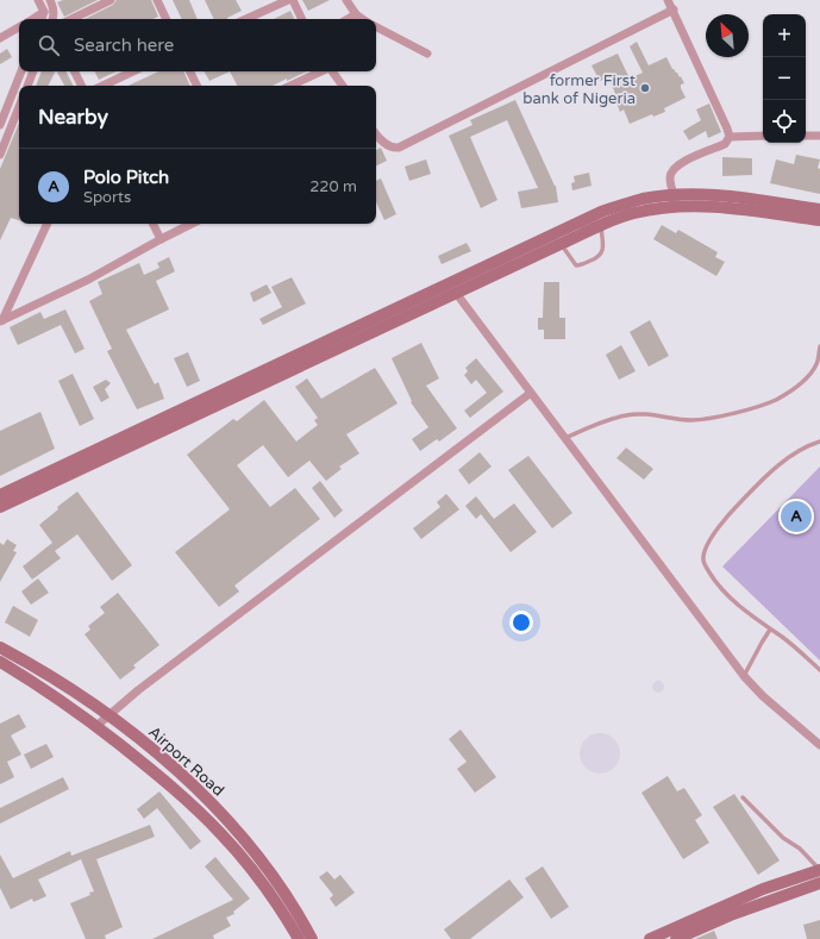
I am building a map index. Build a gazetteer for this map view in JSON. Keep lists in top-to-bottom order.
{
  "streets": {
    "main road": ["Airport Road"]
  },
  "places": ["former First bank of Nigeria"],
  "north": "top left",
  "page": {
    "map_buttons": ["+", "−"],
    "search": "Search here",
    "heading": "Nearby",
    "list": [
      {
        "mark": "A",
        "name": "Polo Pitch",
        "note": "Sports",
        "value": "220 m"
      }
    ],
    "pins": "A"
  }
}
